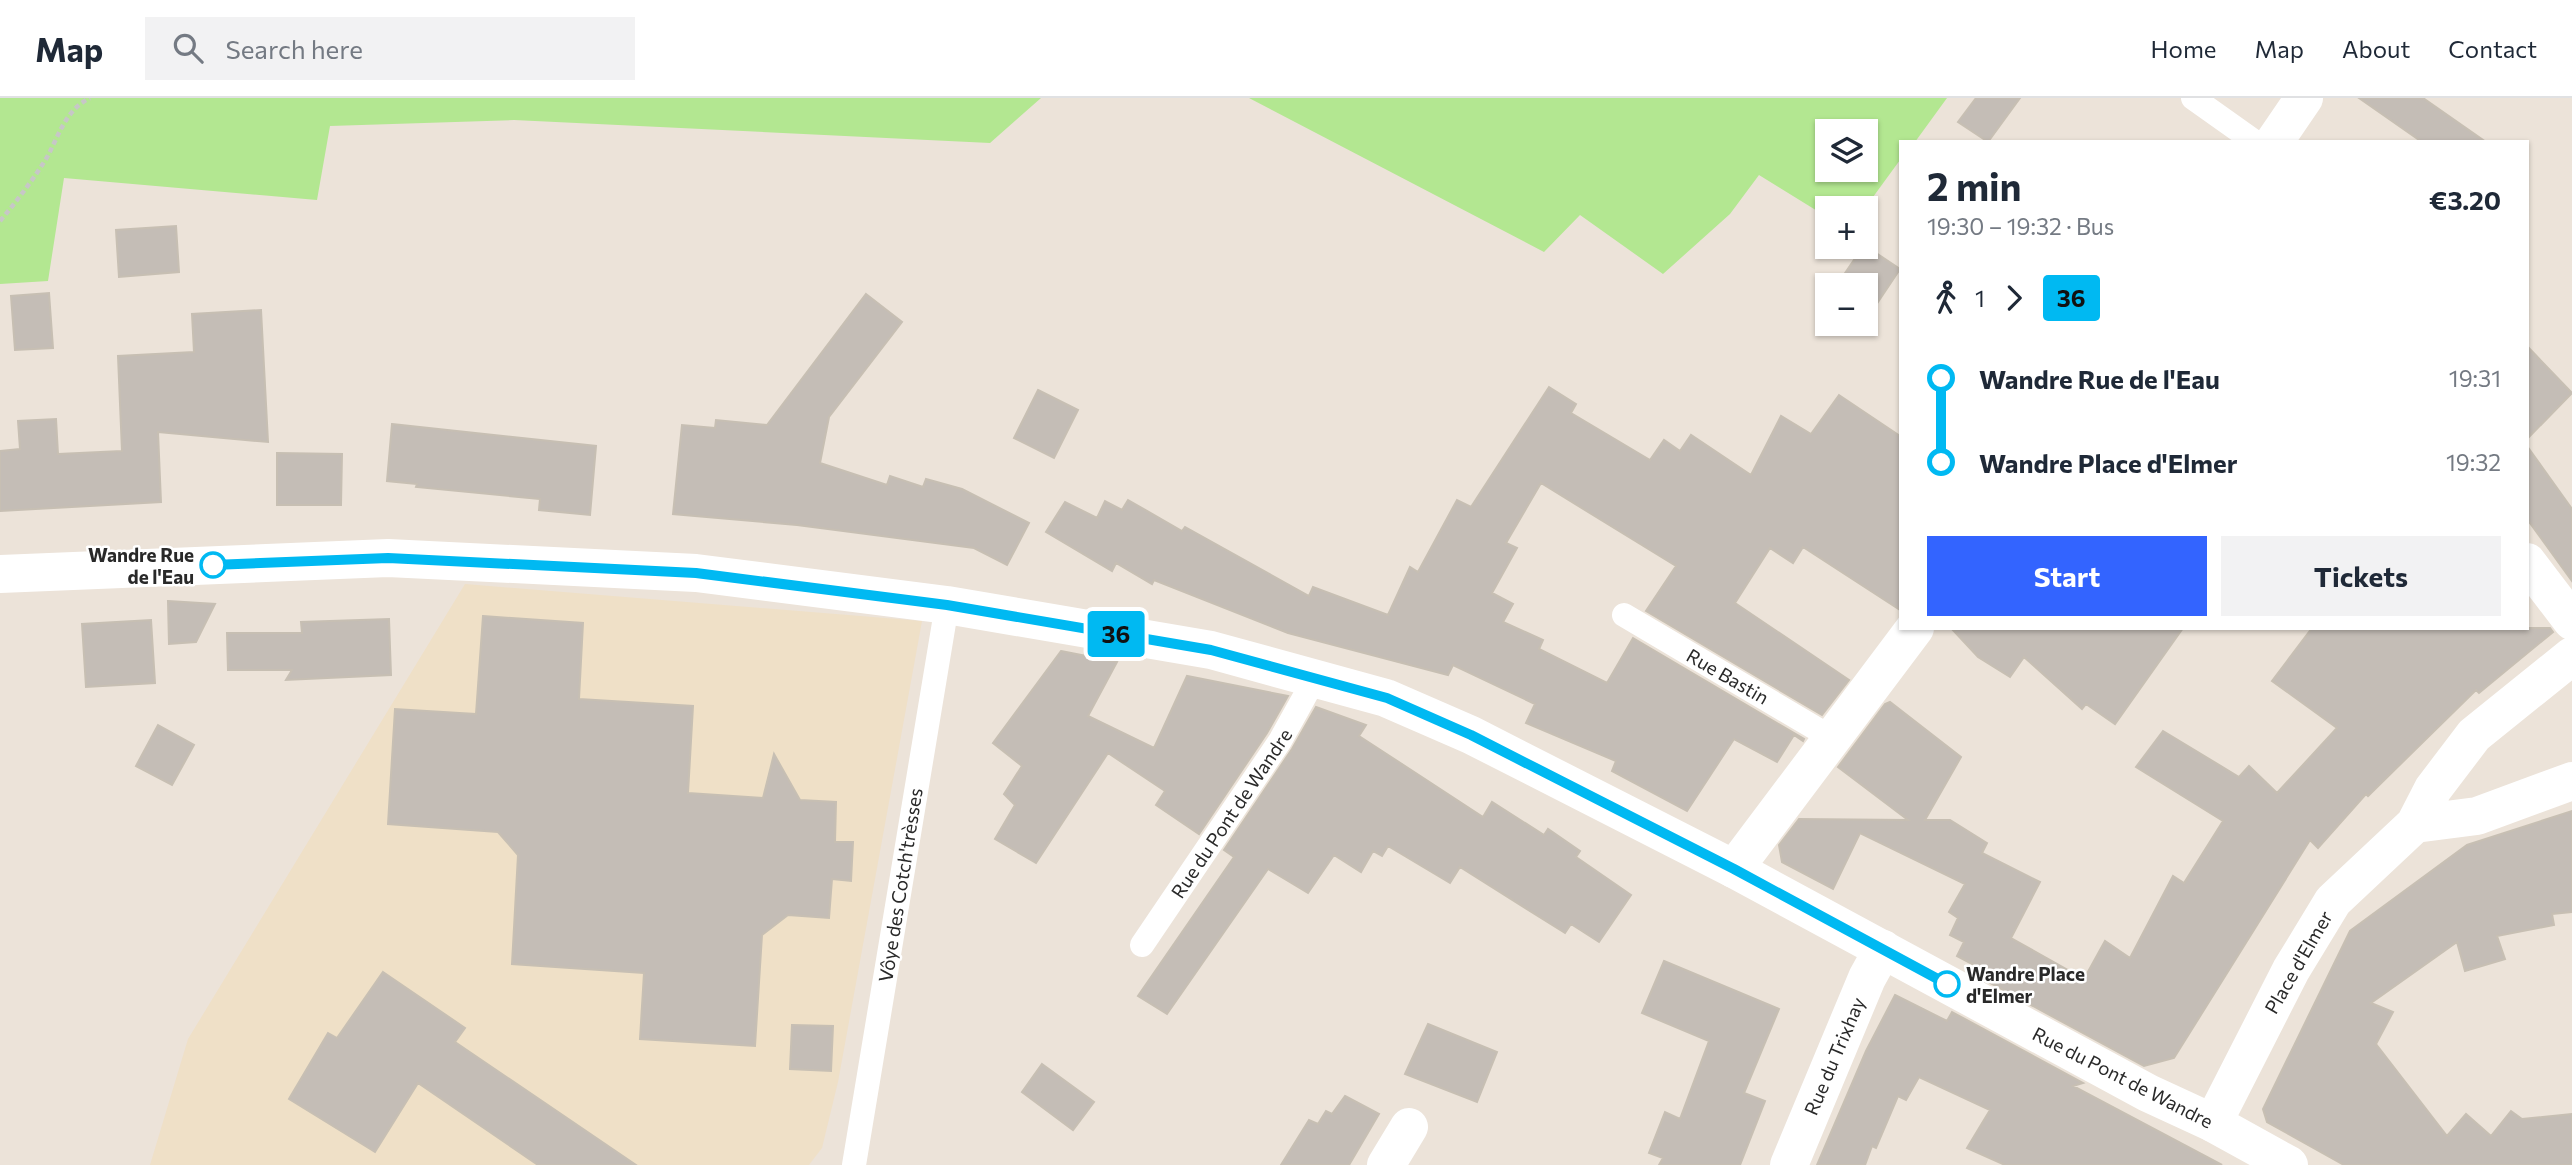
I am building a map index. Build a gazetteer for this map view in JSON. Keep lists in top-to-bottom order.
{
  "streets": {
    "street": ["Rue du Pont de Wandre", "Place d'Elmer", "Rue du Trixhay"],
    "lane": ["Rue Bastin", "Vôye des Cotch'trèsses"]
  },
  "crossings": [
    ["Rue du Pont de Wandre", "Vôye des Cotch'trèsses"],
    ["Rue du Pont de Wandre", "Place d'Elmer"],
    ["Rue du Pont de Wandre", "Rue du Trixhay"]
  ],
  "places": ["Wandre Rue de l'Eau", "Wandre Place d'Elmer"],
  "lines": ["bus line 36"],
  "page": {
    "header": "Map",
    "search": "Search here",
    "nav": [
      "Home",
      "Map",
      "About",
      "Contact"
    ],
    "on_map": "36",
    "map_buttons": ["+", "−"],
    "heading": ["2 min", "19:30 – 19:32 · Bus", "€3.20"],
    "legs": ["1", "36"],
    "list": [
      {
        "name": "Wandre Rue de l'Eau",
        "value": "19:31"
      },
      {
        "name": "Wandre Place d'Elmer",
        "value": "19:32"
      }
    ],
    "buttons": ["Start", "Tickets"]
  }
}
